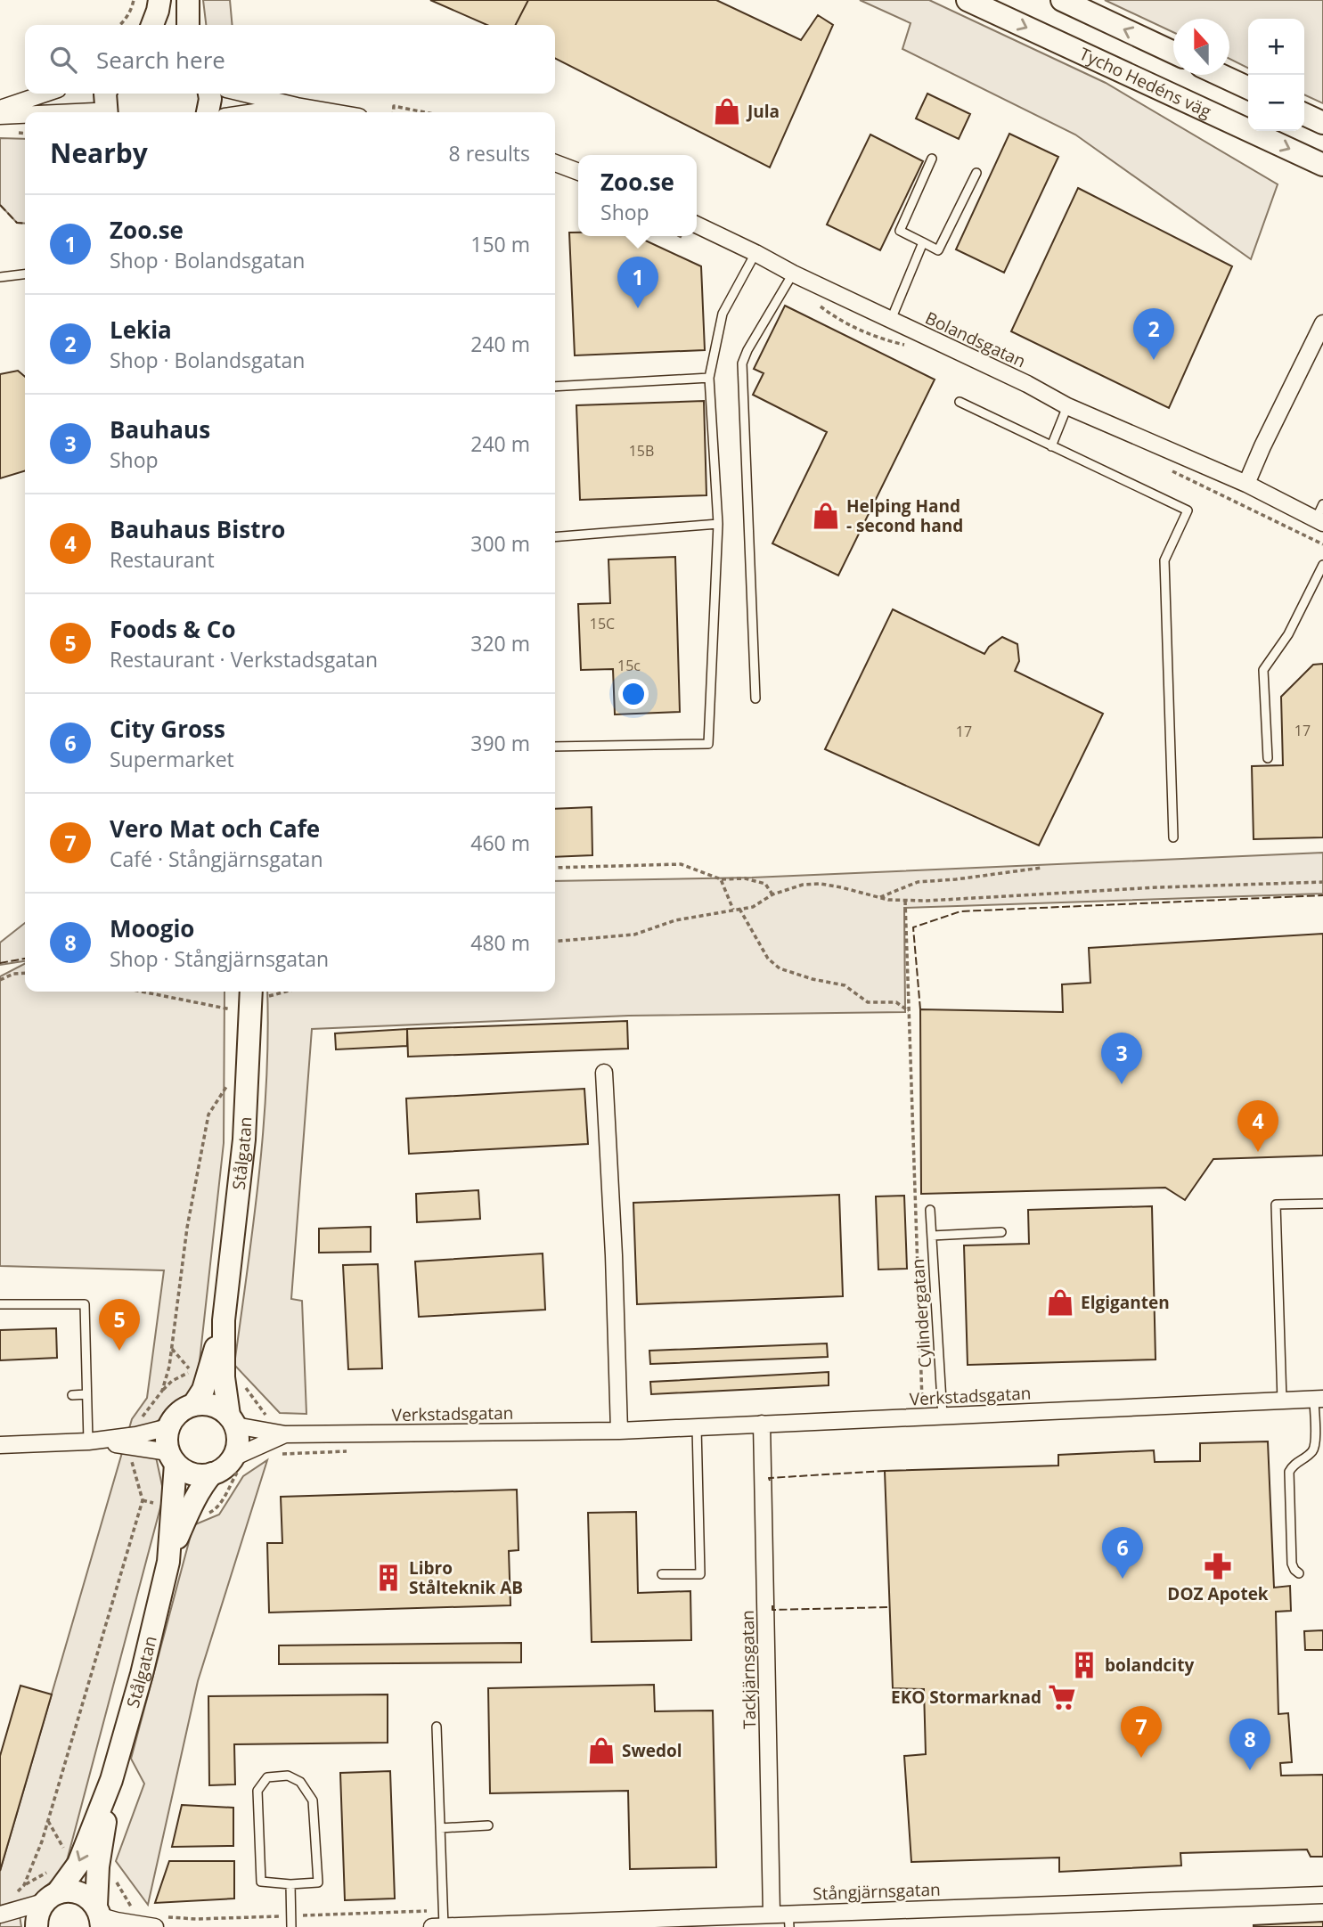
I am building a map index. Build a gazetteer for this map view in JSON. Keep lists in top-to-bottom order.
{
  "streets": {
    "main road": ["Tycho Hedéns väg", "Stålgatan"],
    "street": [
      "Bolandsgatan",
      "Verkstadsgatan",
      "Tackjärnsgatan",
      "Stångjärnsgatan"
    ],
    "lane": ["Cylindergatan"]
  },
  "crossings": [
    ["Stålgatan", "Verkstadsgatan"],
    ["Cylindergatan", "Verkstadsgatan"],
    ["Verkstadsgatan", "Tackjärnsgatan"],
    ["Tackjärnsgatan", "Stångjärnsgatan"]
  ],
  "places": {
    "shop": [
      "Jula",
      "Helping Hand - second hand",
      "Elgiganten",
      "Swedol"
    ],
    "pharmacy": ["DOZ Apotek"],
    "building": ["Libro Stålteknik AB", "bolandcity"],
    "supermarket": ["EKO Stormarknad"]
  },
  "house_numbers": [
    "15B",
    "15C",
    "15c",
    "17",
    "17"
  ],
  "north": "top",
  "page": {
    "map_buttons": ["+", "−"],
    "search": "Search here",
    "heading": ["Nearby", "8 results"],
    "popup": ["Zoo.se", "Shop"],
    "list": [
      {
        "mark": "1",
        "name": "Zoo.se",
        "note": "Shop · Bolandsgatan",
        "value": "150 m"
      },
      {
        "mark": "2",
        "name": "Lekia",
        "note": "Shop · Bolandsgatan",
        "value": "240 m"
      },
      {
        "mark": "3",
        "name": "Bauhaus",
        "note": "Shop",
        "value": "240 m"
      },
      {
        "mark": "4",
        "name": "Bauhaus Bistro",
        "note": "Restaurant",
        "value": "300 m"
      },
      {
        "mark": "5",
        "name": "Foods & Co",
        "note": "Restaurant · Verkstadsgatan",
        "value": "320 m"
      },
      {
        "mark": "6",
        "name": "City Gross",
        "note": "Supermarket",
        "value": "390 m"
      },
      {
        "mark": "7",
        "name": "Vero Mat och Cafe",
        "note": "Café · Stångjärnsgatan",
        "value": "460 m"
      },
      {
        "mark": "8",
        "name": "Moogio",
        "note": "Shop · Stångjärnsgatan",
        "value": "480 m"
      }
    ],
    "pins": [
      "1",
      "2",
      "3",
      "4",
      "5",
      "6",
      "7",
      "8"
    ]
  }
}
